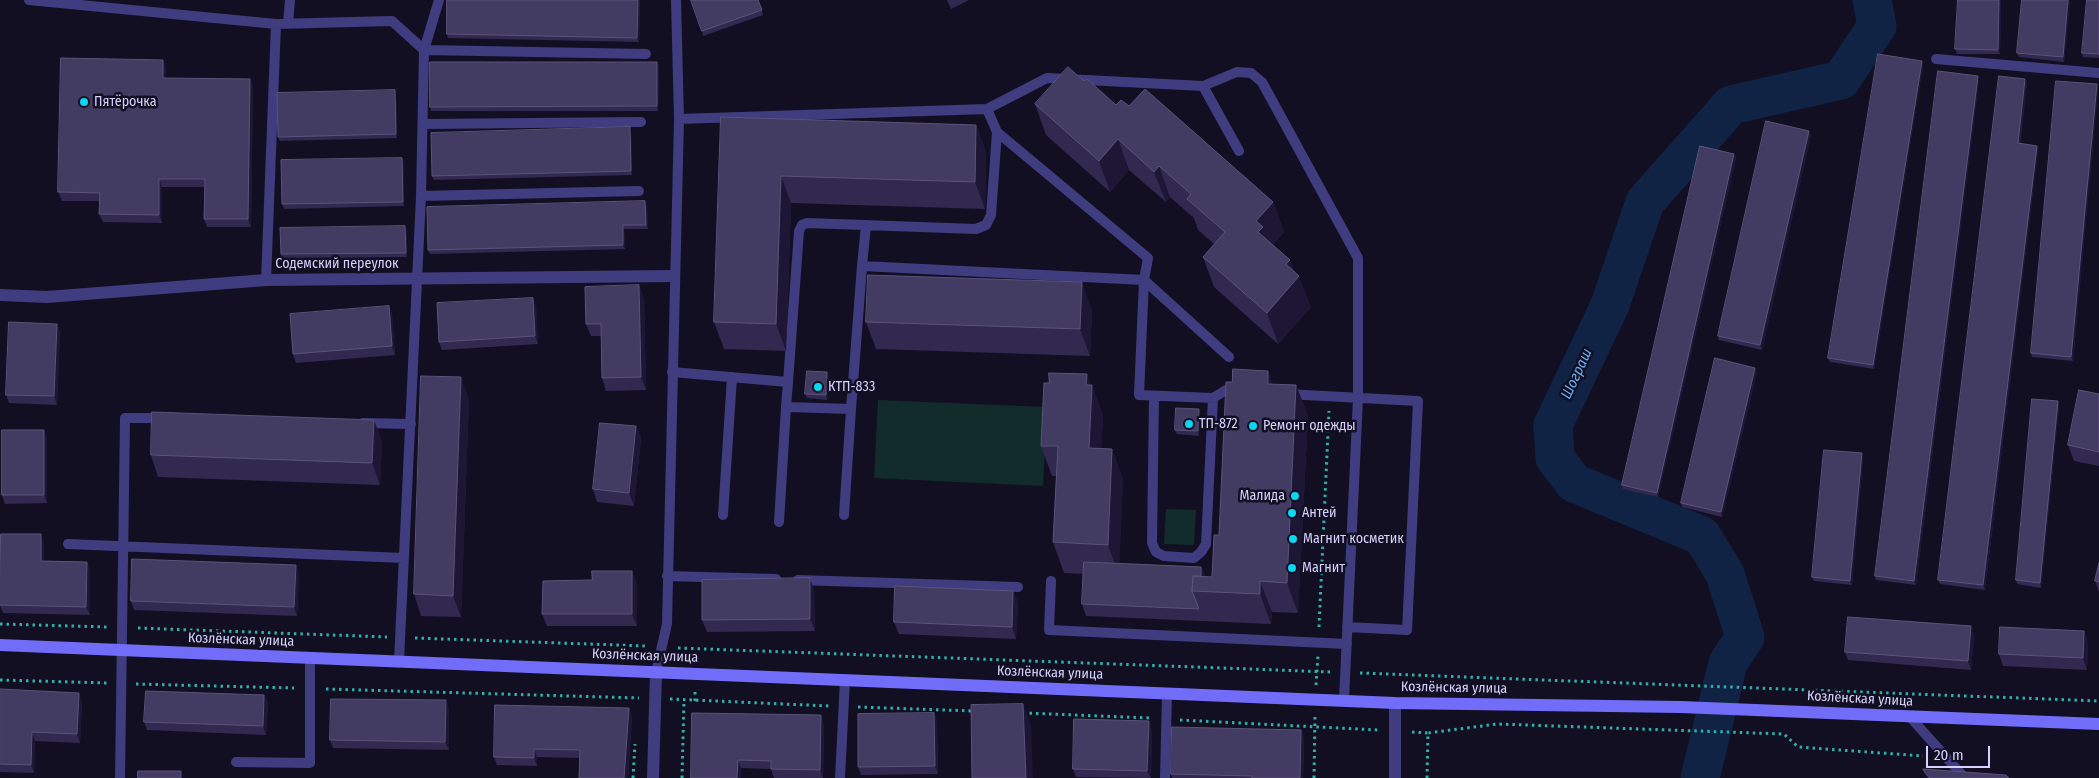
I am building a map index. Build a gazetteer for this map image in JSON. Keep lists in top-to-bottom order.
{
  "streets": {
    "street": ["Содемский переулок", "Козлёнская улица"]
  },
  "water": ["Шограш"],
  "places": [
    "Пятёрочка",
    "КТП-833",
    "ТП-872",
    "Ремонт одежды",
    "Малида",
    "Антей",
    "Магнит косметик",
    "Магнит"
  ],
  "scale_bar": "20 m"
}
